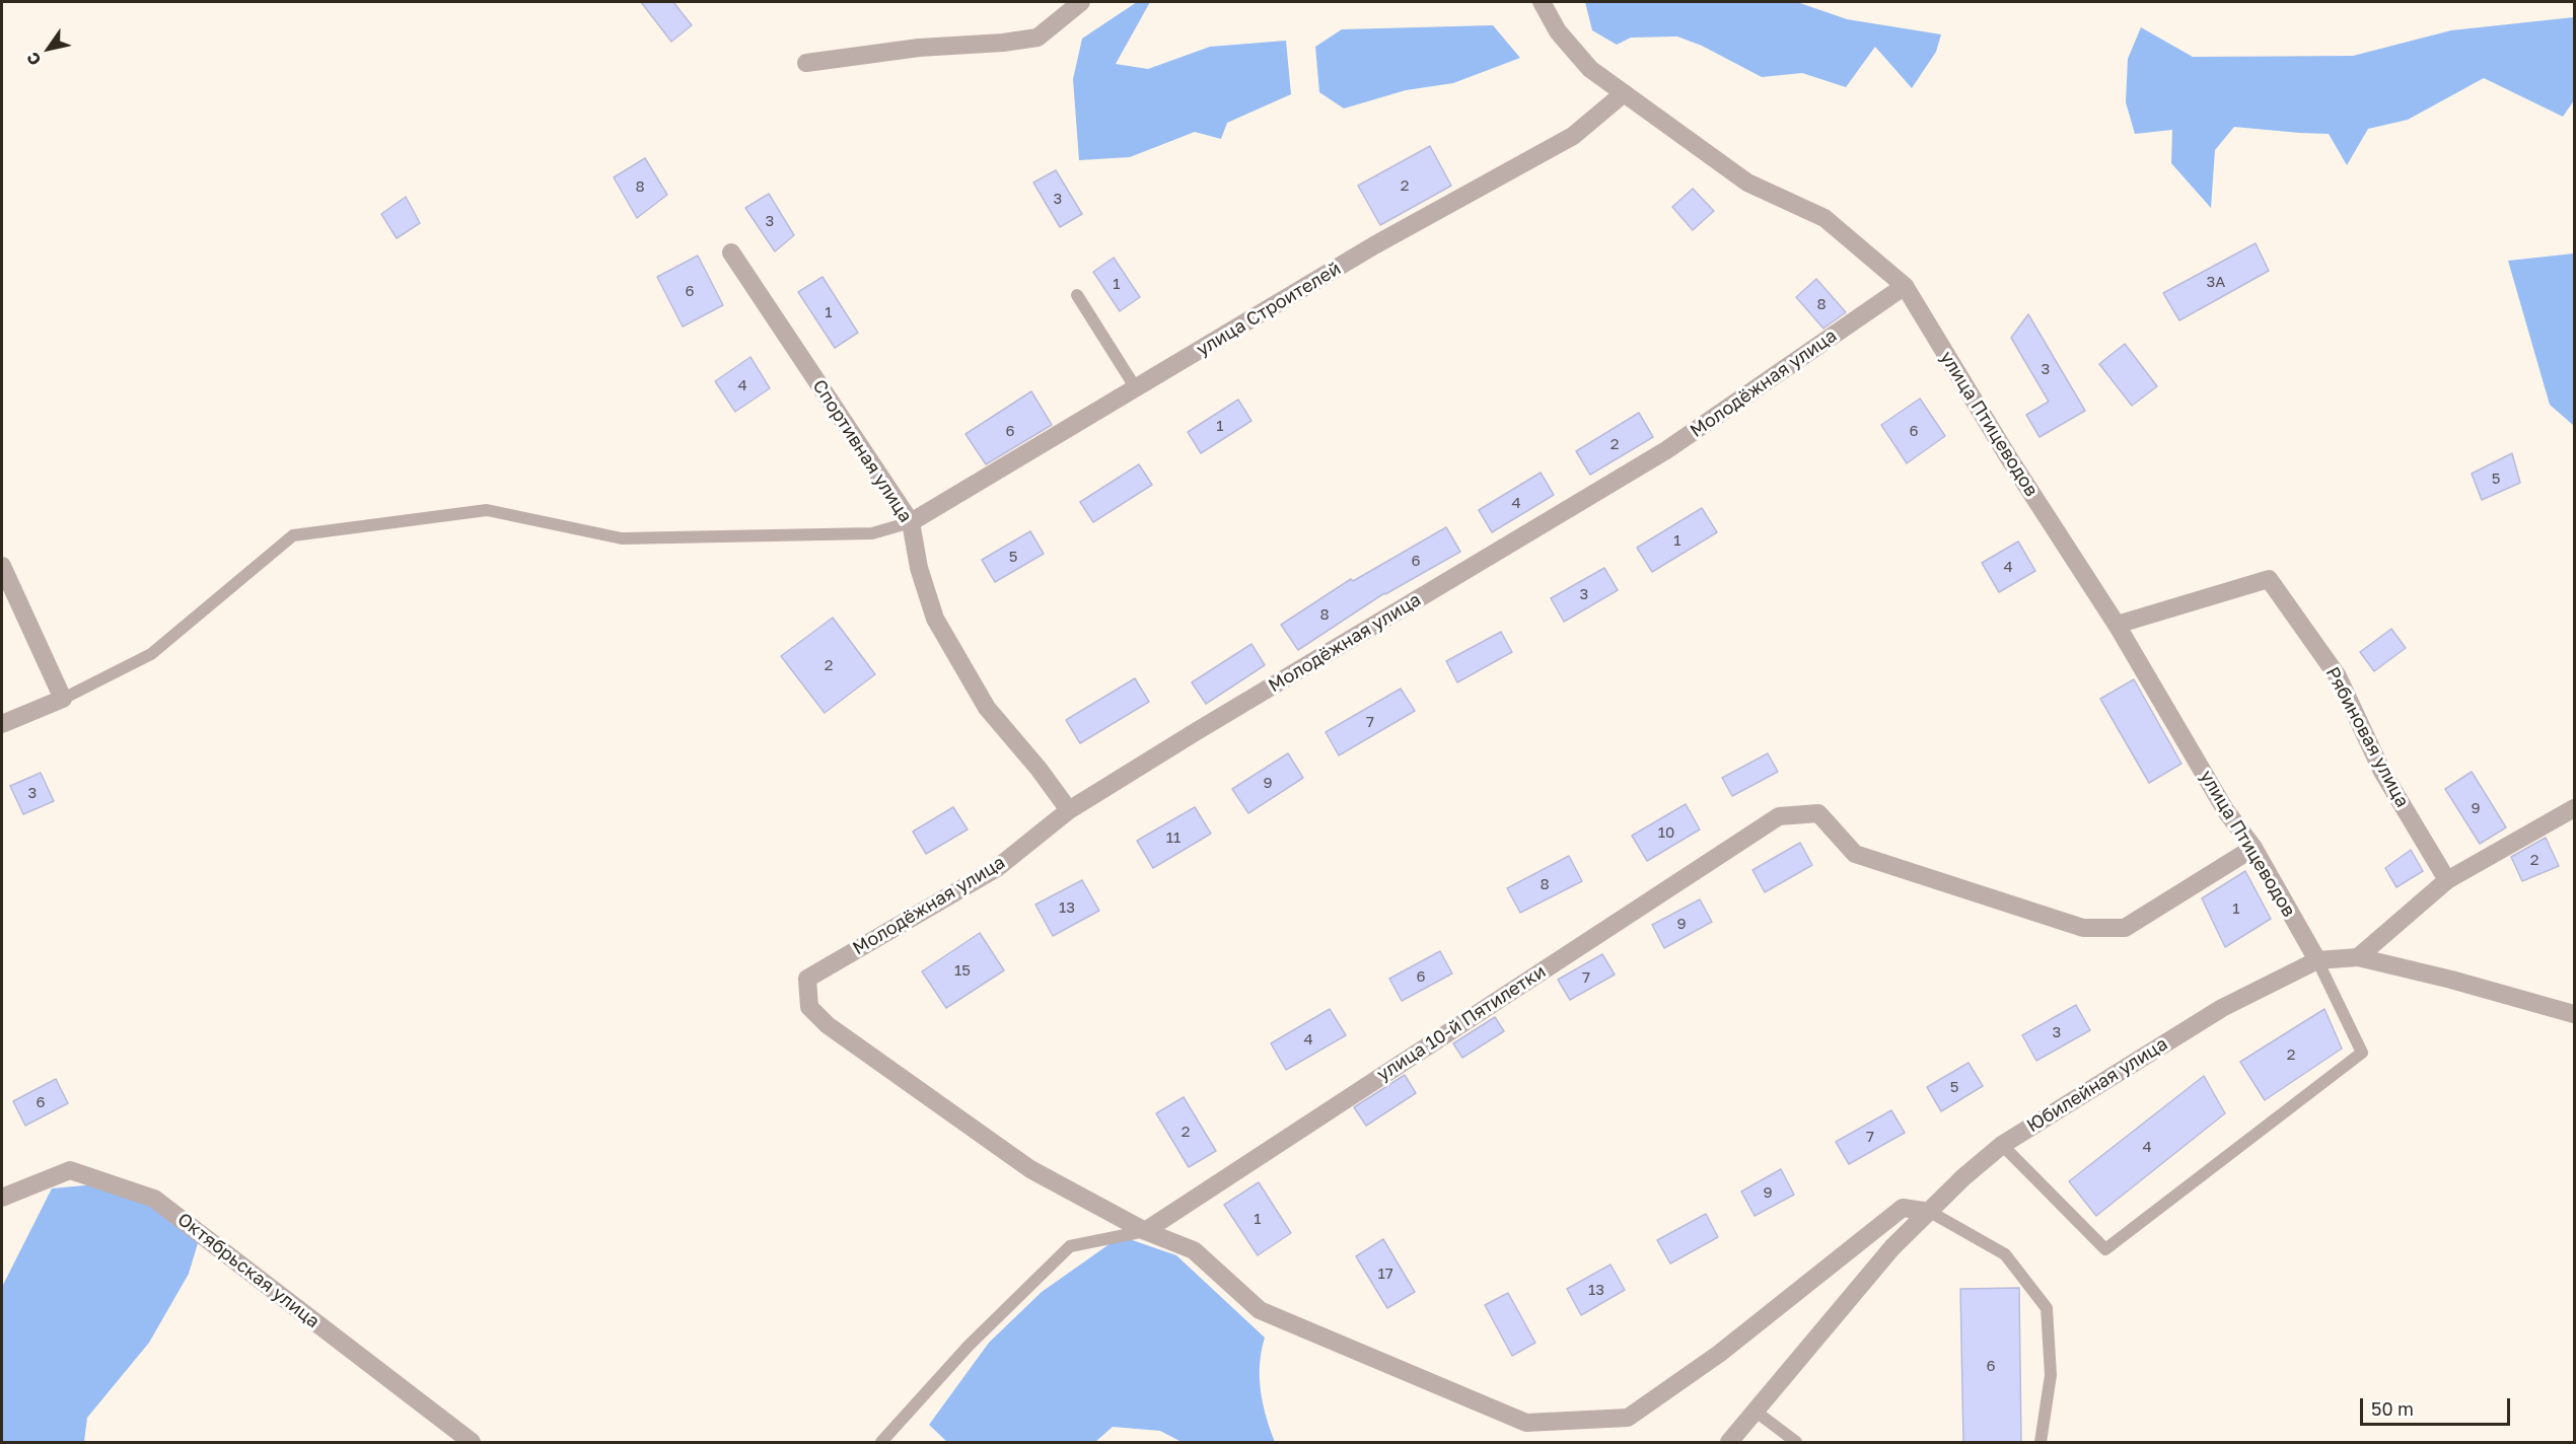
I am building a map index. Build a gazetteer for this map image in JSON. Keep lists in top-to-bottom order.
{
  "streets": {
    "street": [
      "улица Строителей",
      "Молодёжная улица",
      "улица Птицеводов",
      "Спортивная улица",
      "Рябиновая улица",
      "улица 10-й Пятилетки",
      "Юбилейная улица",
      "Октябрьская улица"
    ]
  },
  "crossings": [
    ["улица Строителей", "улица Птицеводов"],
    ["улица Строителей", "Спортивная улица"],
    ["Молодёжная улица", "улица Птицеводов"],
    ["Молодёжная улица", "Спортивная улица"],
    ["Молодёжная улица", "улица 10-й Пятилетки"],
    ["улица Птицеводов", "Рябиновая улица"],
    ["улица Птицеводов", "улица 10-й Пятилетки"],
    ["улица Птицеводов", "Юбилейная улица"]
  ],
  "house_numbers": [
    "2",
    "8",
    "3",
    "3",
    "3А",
    "1",
    "6",
    "8",
    "1",
    "3",
    "4",
    "1",
    "6",
    "6",
    "2",
    "5",
    "4",
    "1",
    "5",
    "6",
    "4",
    "3",
    "8",
    "2",
    "7",
    "9",
    "3",
    "9",
    "10",
    "11",
    "2",
    "8",
    "13",
    "1",
    "9",
    "15",
    "6",
    "7",
    "3",
    "4",
    "2",
    "5",
    "6",
    "2",
    "7",
    "4",
    "9",
    "1",
    "17",
    "13",
    "6"
  ],
  "scale_bar": "50 m",
  "north": "bottom left"
}
